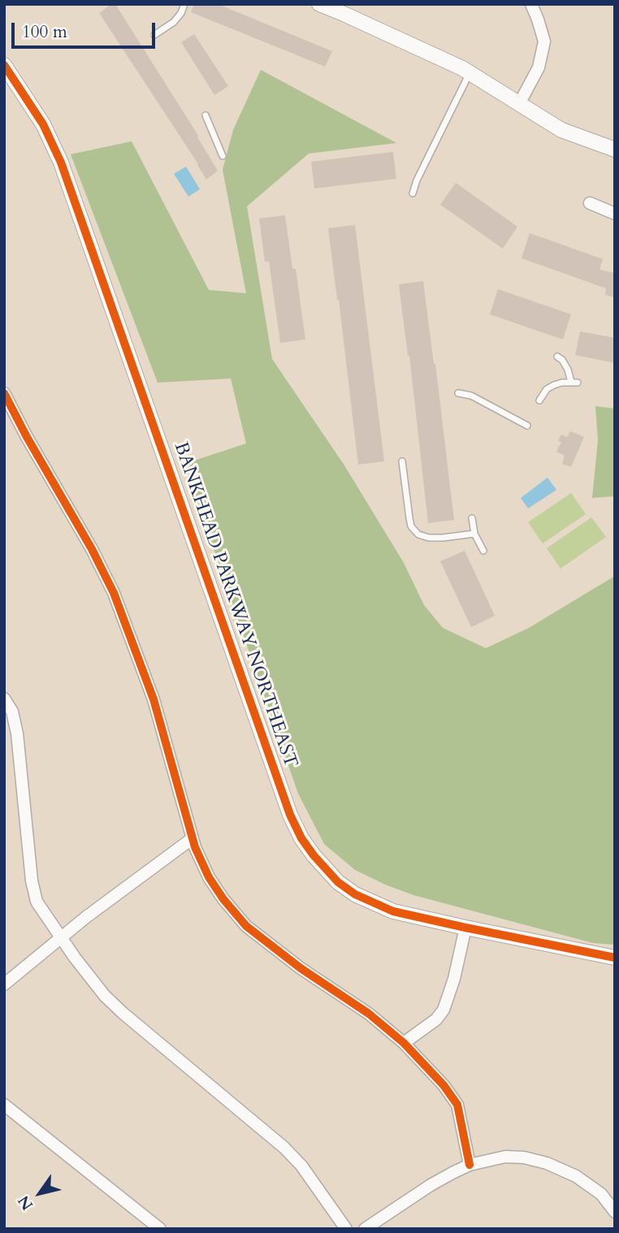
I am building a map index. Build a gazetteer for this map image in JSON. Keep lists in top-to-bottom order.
{
  "streets": {
    "street": ["BANKHEAD PARKWAY NORTHEAST"]
  },
  "scale_bar": "100 m",
  "north": "bottom left"
}
